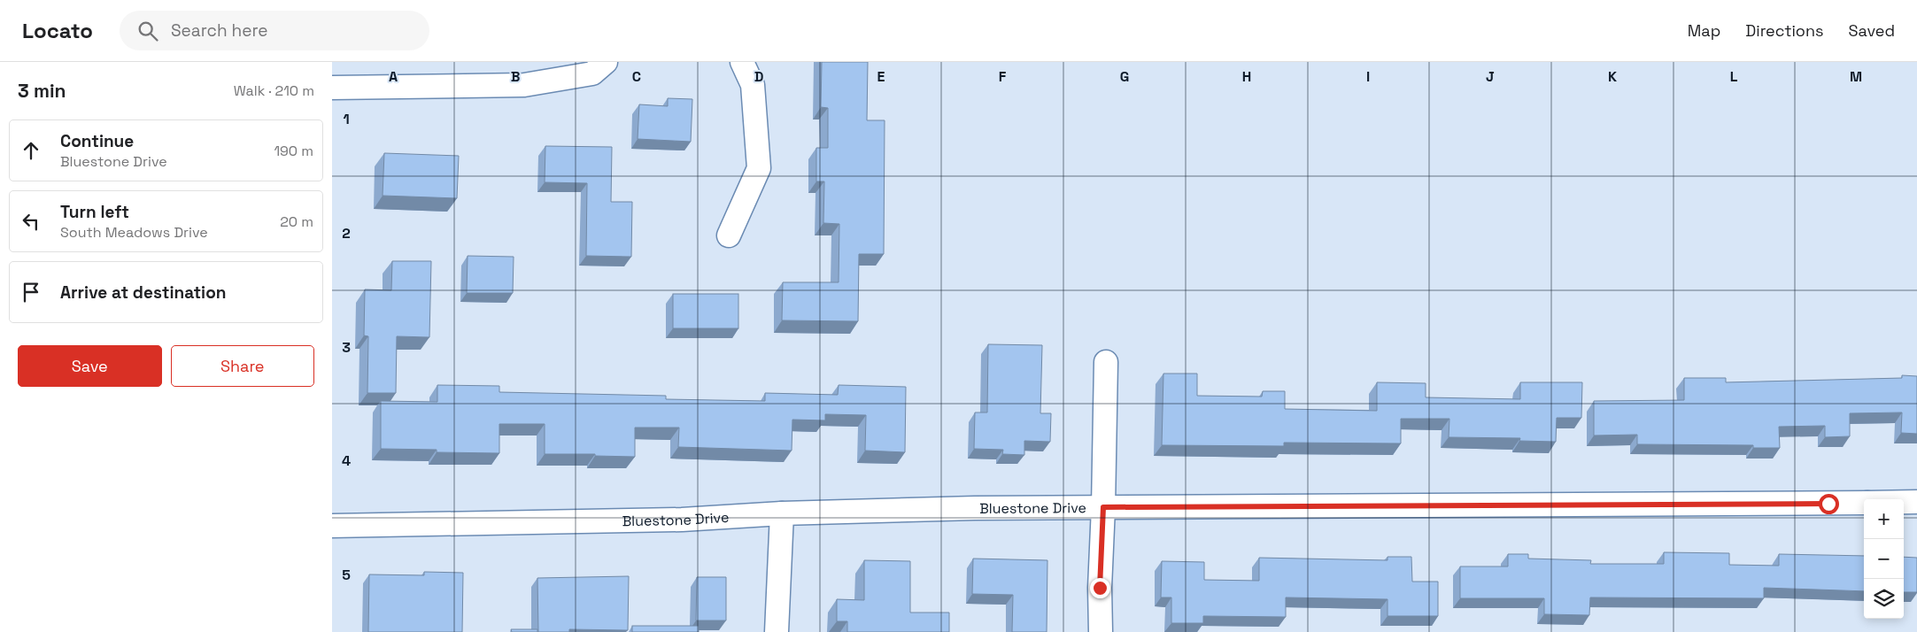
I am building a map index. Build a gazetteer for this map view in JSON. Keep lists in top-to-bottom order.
{
  "streets": {
    "street": ["Bluestone Drive"]
  },
  "page": {
    "header": "Locato",
    "search": "Search here",
    "nav": ["Map", "Directions", "Saved"],
    "heading": ["3 min", "Walk · 210 m"],
    "list": [
      ["Continue", "Bluestone Drive", "190 m"],
      ["Turn left", "South Meadows Drive", "20 m"],
      "Arrive at destination"
    ],
    "buttons": ["Save", "Share"],
    "map_buttons": ["+", "−"]
  },
  "grid": {
    "columns": [
      "A",
      "B",
      "C",
      "D",
      "E",
      "F",
      "G",
      "H",
      "I",
      "J",
      "K",
      "L",
      "M"
    ],
    "rows": [
      "1",
      "2",
      "3",
      "4",
      "5"
    ]
  }
}
